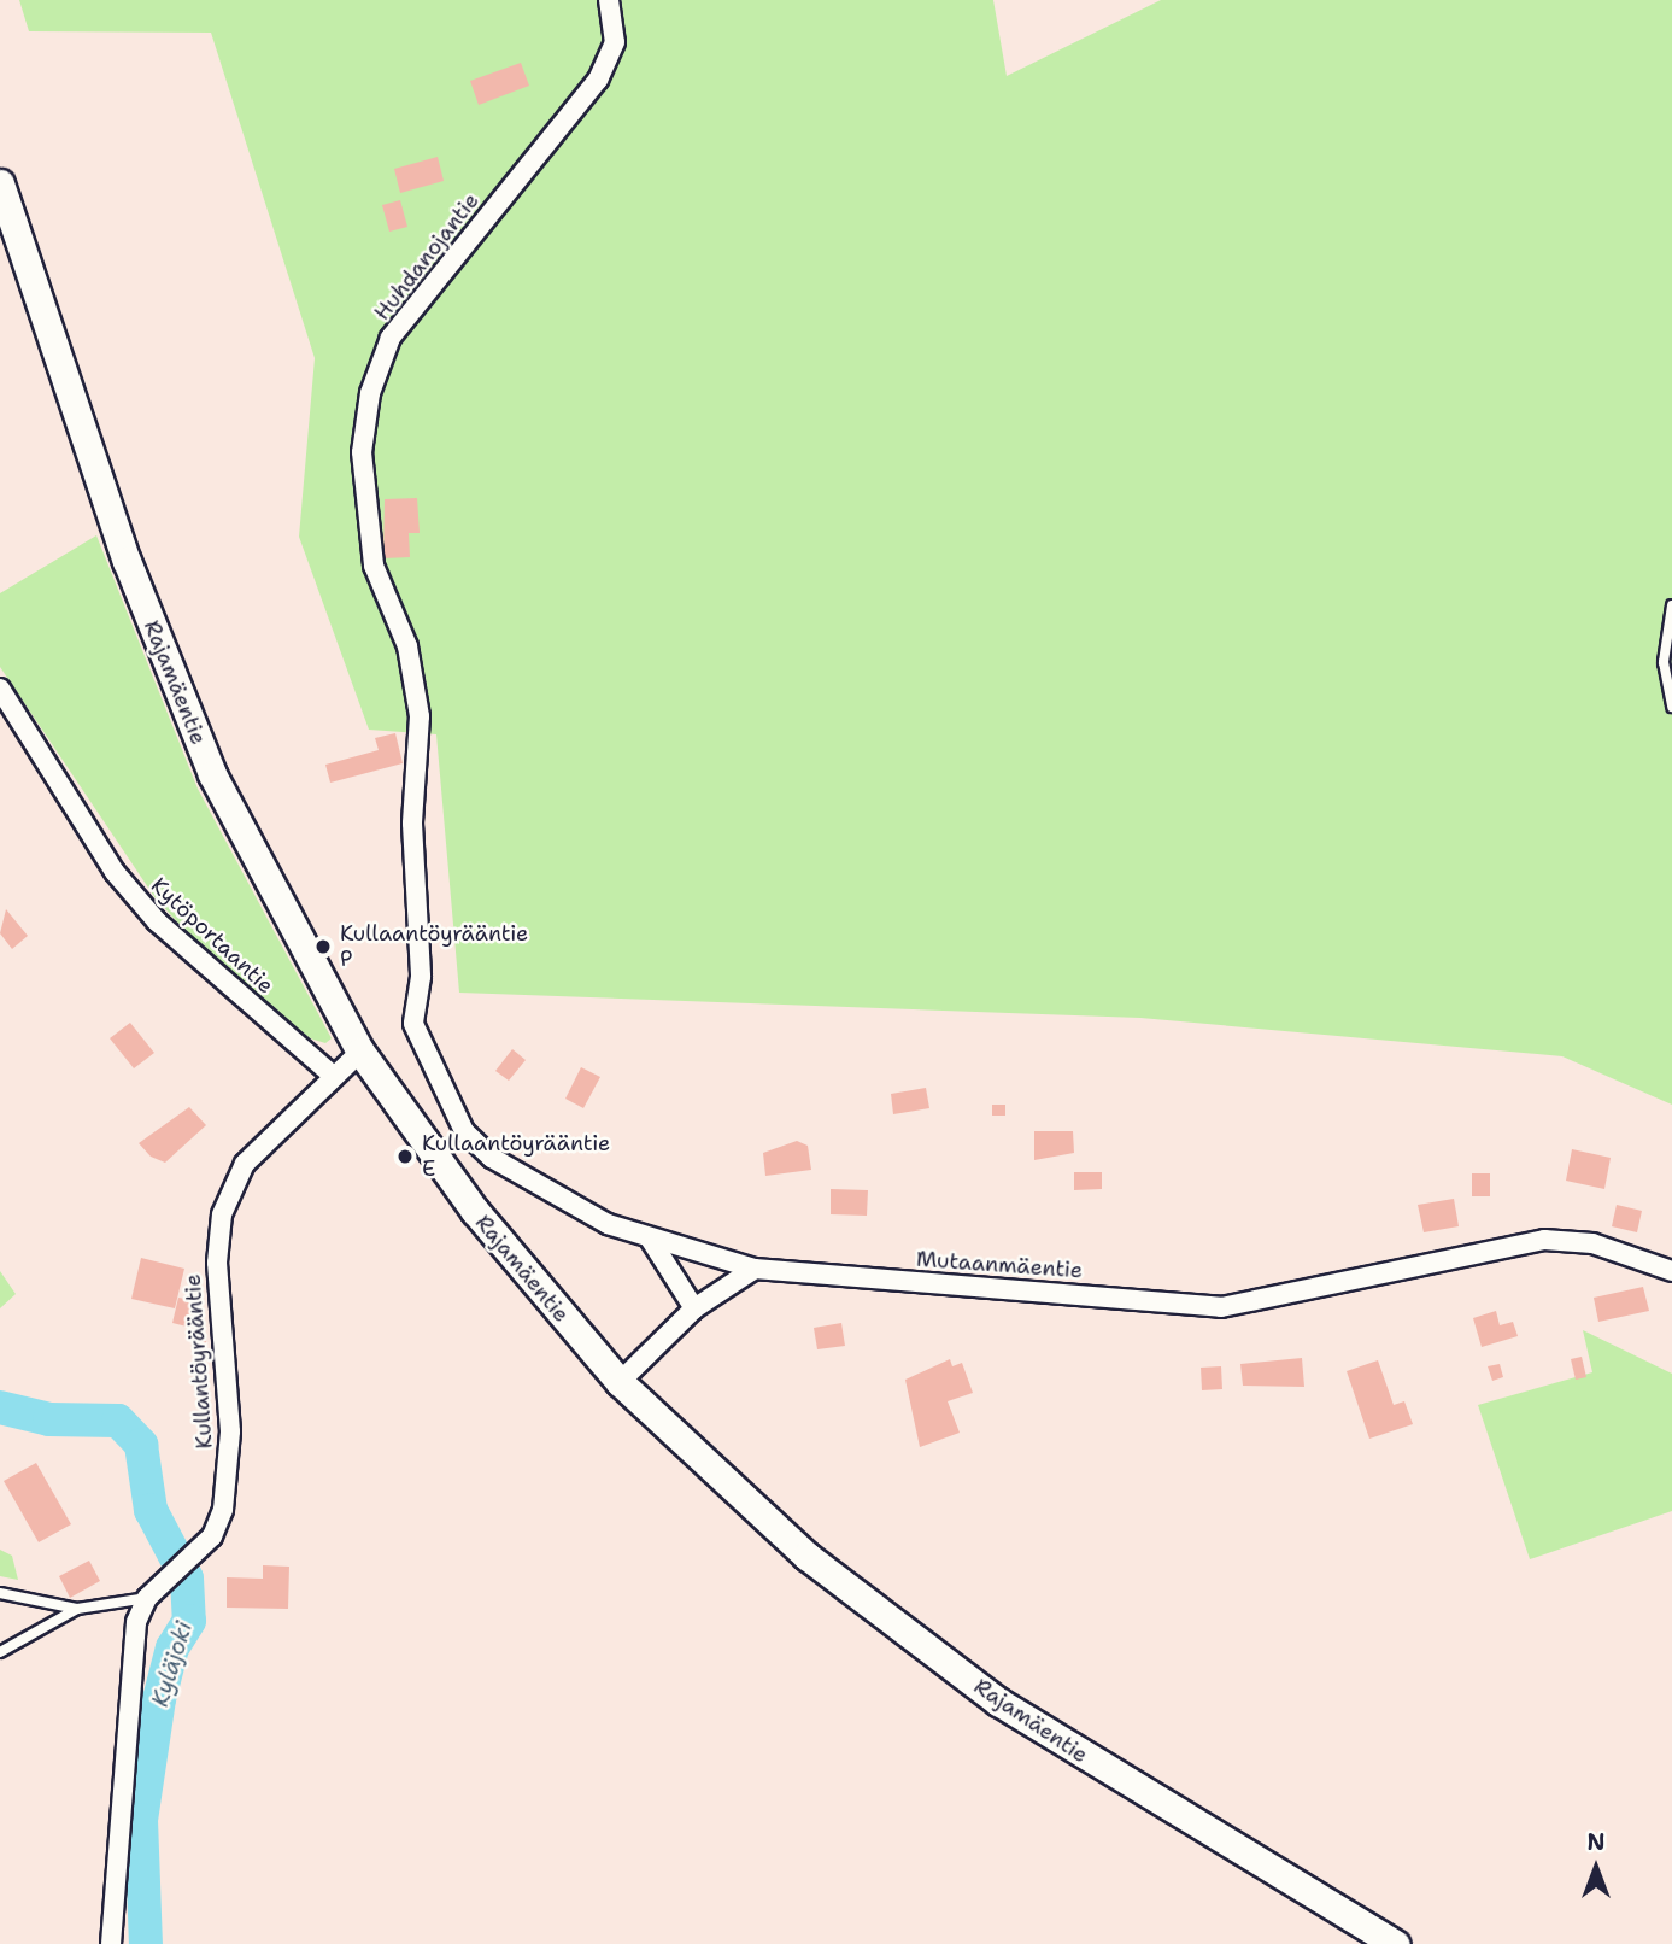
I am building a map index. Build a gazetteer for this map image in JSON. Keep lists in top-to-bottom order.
{
  "streets": {
    "main road": ["Rajamäentie"],
    "street": [
      "Huhdanojantie",
      "Kytöportaantie",
      "Mutaanmäentie",
      "Kullantöyrääntie"
    ]
  },
  "crossings": [
    ["Huhdanojantie", "Mutaanmäentie"],
    ["Rajamäentie", "Kullantöyrääntie"],
    ["Kytöportaantie", "Kullantöyrääntie"]
  ],
  "water": ["Kyläjoki"],
  "places": ["Kullaantöyrääntie P", "Kullaantöyrääntie E"],
  "north": "top"
}
